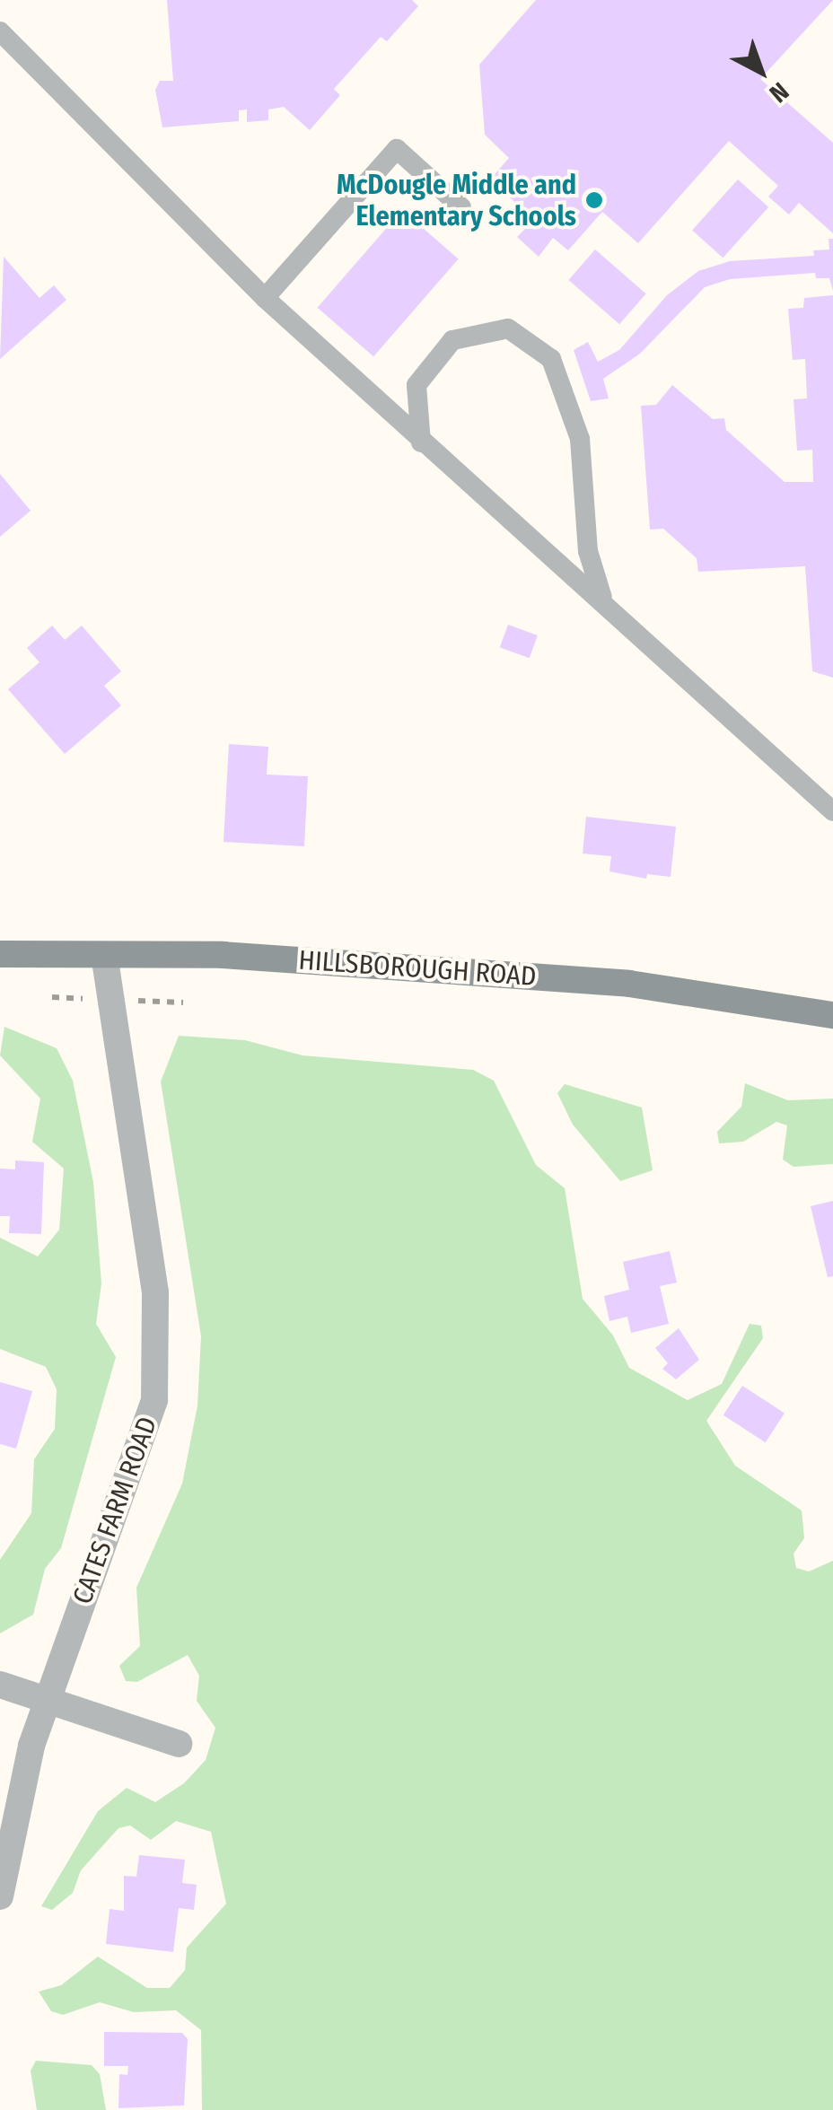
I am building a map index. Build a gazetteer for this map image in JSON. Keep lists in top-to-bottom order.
{
  "streets": {
    "main road": ["HILLSBOROUGH ROAD"],
    "street": ["CATES FARM ROAD"]
  },
  "crossings": [
    ["HILLSBOROUGH ROAD", "CATES FARM ROAD"]
  ],
  "places": ["McDougle Middle and Elementary Schools"],
  "north": "bottom right"
}
